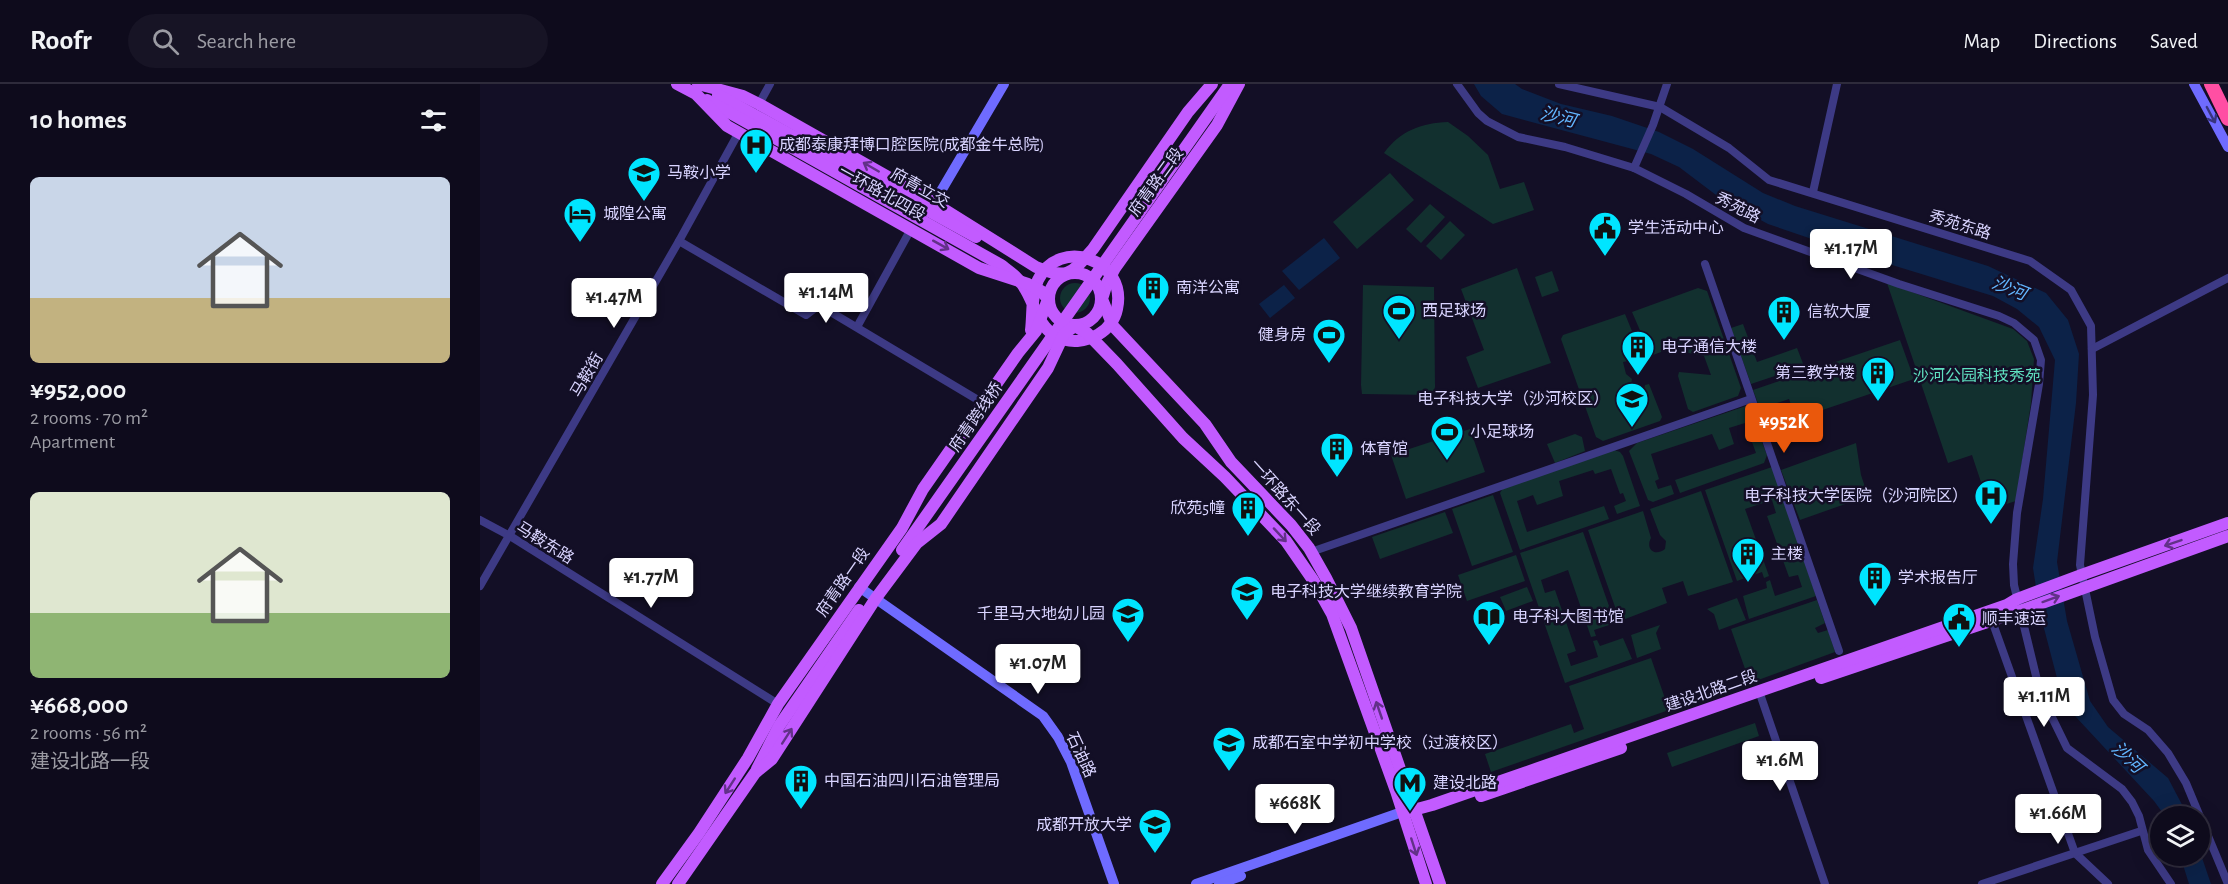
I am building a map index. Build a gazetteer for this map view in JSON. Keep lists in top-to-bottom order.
{
  "streets": {
    "main road": [
      "府青路二段",
      "府青立交",
      "一环路北四段",
      "府青跨线桥",
      "一环路东一段",
      "府青路一段",
      "建设北路二段"
    ],
    "street": [
      "秀苑路",
      "秀苑东路",
      "马鞍街",
      "马鞍东路",
      "石油路"
    ]
  },
  "crossings": [
    ["府青路二段", "府青立交"],
    ["府青路二段", "一环路北四段"],
    ["府青路二段", "一环路东一段"],
    ["府青路二段", "府青路一段"],
    ["府青立交", "一环路北四段"],
    ["府青立交", "一环路东一段"],
    ["府青立交", "府青路一段"],
    ["一环路北四段", "马鞍街"],
    ["一环路北四段", "一环路东一段"],
    ["一环路北四段", "府青路一段"],
    ["秀苑路", "建设北路二段"],
    ["秀苑东路", "建设北路二段"],
    ["马鞍街", "马鞍东路"],
    ["府青跨线桥", "府青路一段"],
    ["一环路东一段", "府青路一段"],
    ["一环路东一段", "建设北路二段"],
    ["马鞍东路", "府青路一段"],
    ["府青路一段", "石油路"]
  ],
  "water": ["沙河"],
  "parks": ["沙河公园科技秀苑"],
  "places": {
    "hospital": ["成都泰康拜博口腔医院(成都金牛总院)", "电子科技大学医院（沙河院区）"],
    "school or university": [
      "马鞍小学",
      "电子科技大学（沙河校区）",
      "电子科技大学继续教育学院",
      "千里马大地幼儿园",
      "成都石室中学初中学校（过渡校区）",
      "成都开放大学"
    ],
    "hotel": ["城隍公寓"],
    "public building": ["学生活动中心", "顺丰速运"],
    "building": [
      "南洋公寓",
      "信软大厦",
      "电子通信大楼",
      "第三教学楼",
      "体育馆",
      "欣苑5幢",
      "主楼",
      "学术报告厅",
      "中国石油四川石油管理局"
    ],
    "sports": ["西足球场", "健身房", "小足球场"],
    "library": ["电子科大图书馆"],
    "metro station": ["建设北路"]
  },
  "page": {
    "header": "Roofr",
    "search": "Search here",
    "nav": ["Map", "Directions", "Saved"],
    "heading": "10 homes",
    "list": [
      {
        "name": "¥952,000",
        "note": "2 rooms · 70 m² · Apartment"
      },
      {
        "name": "¥668,000",
        "note": "2 rooms · 56 m² · 建设北路一段"
      }
    ],
    "price": [
      "¥1.17M",
      "¥1.14M",
      "¥1.47M",
      "¥952K",
      "¥1.77M",
      "¥1.07M",
      "¥1.11M",
      "¥1.6M",
      "¥668K",
      "¥1.66M"
    ]
  }
}
